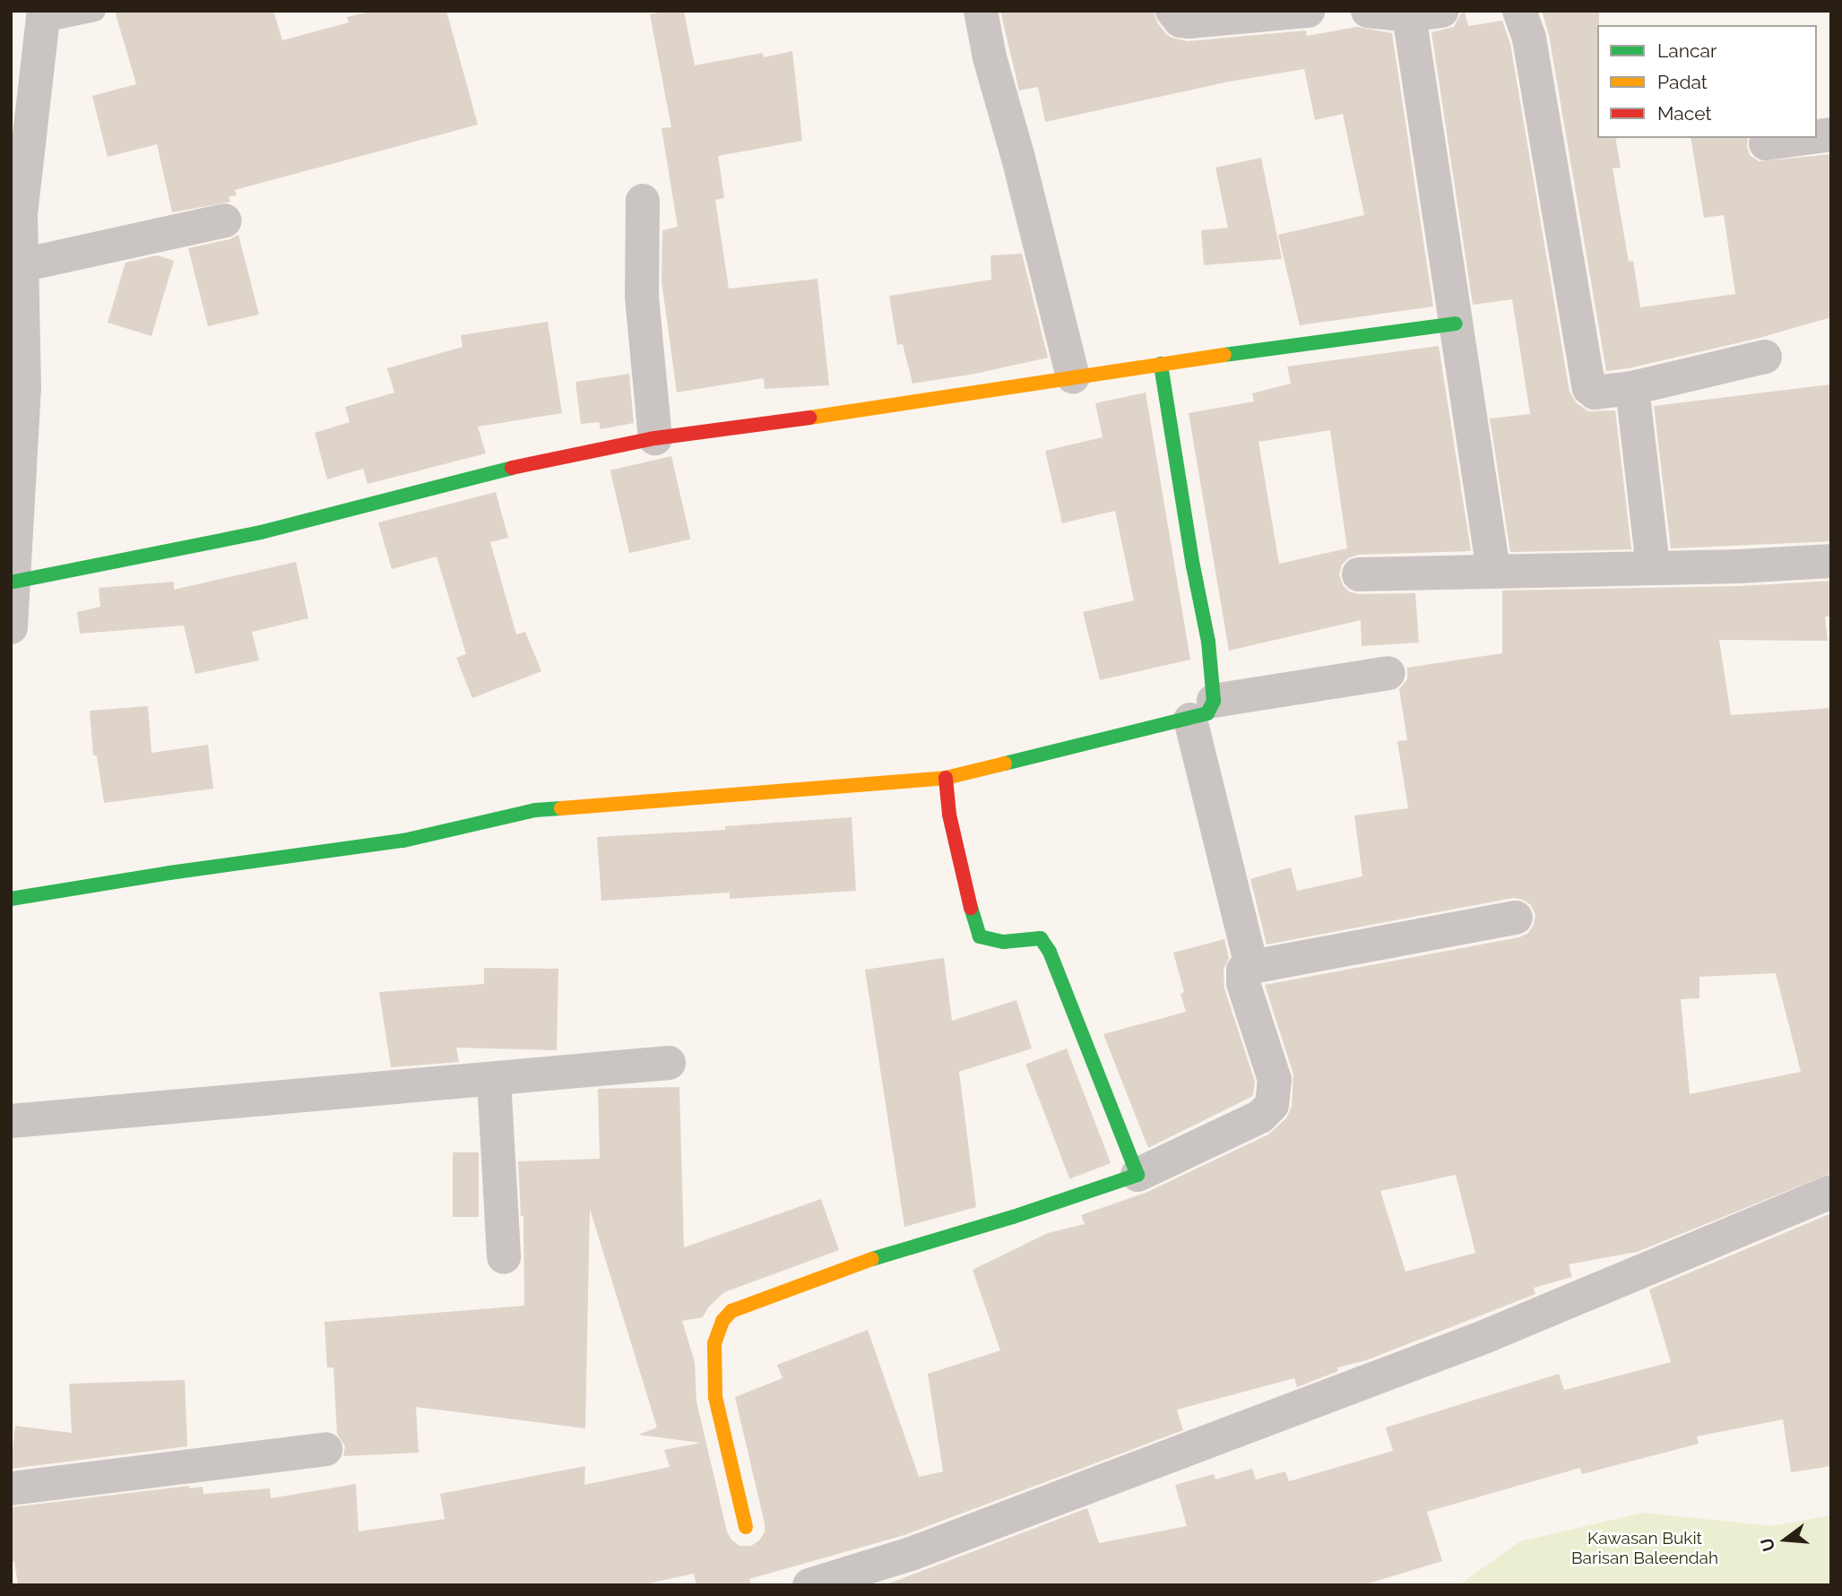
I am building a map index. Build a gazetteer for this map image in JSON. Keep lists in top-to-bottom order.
{
  "parks": ["Kawasan Bukit Barisan Baleendah"],
  "legend": ["Lancar", "Padat", "Macet"],
  "north": "left"
}
